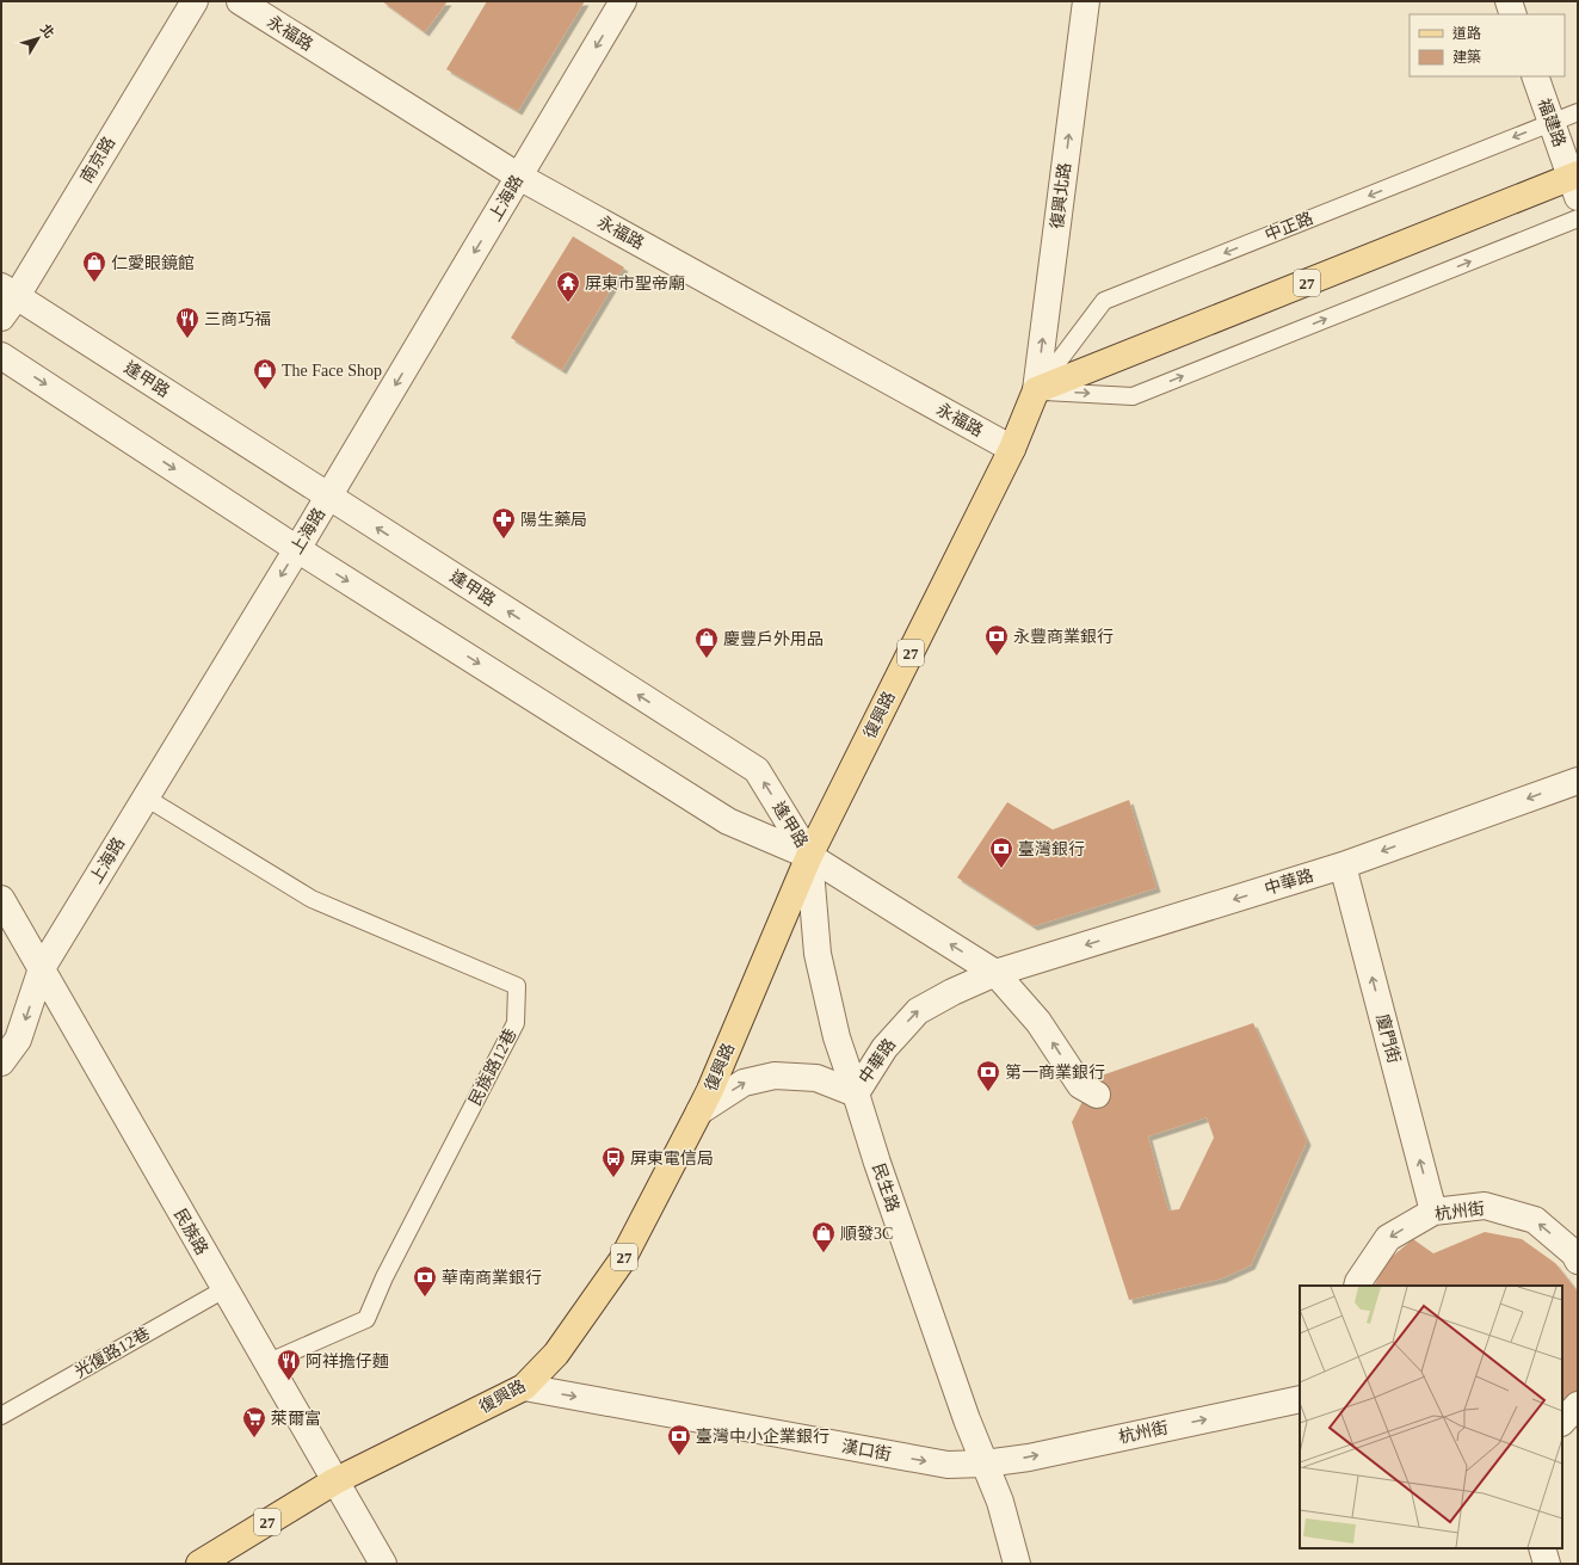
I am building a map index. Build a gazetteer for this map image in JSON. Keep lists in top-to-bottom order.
{
  "streets": {
    "main road": ["27", "復興路"],
    "street": [
      "永福路",
      "福建路",
      "南京路",
      "復興北路",
      "上海路",
      "逢甲路",
      "中華路",
      "廈門街",
      "民生路",
      "杭州街",
      "民族路",
      "漢口街"
    ],
    "lane": ["中正路", "民族路12巷", "光復路12巷"]
  },
  "crossings": [
    ["永福路", "上海路"],
    ["永福路", "復興路"],
    ["福建路", "中正路"],
    ["福建路", "27"],
    ["南京路", "逢甲路"],
    ["復興北路", "中正路"],
    ["復興北路", "27"],
    ["復興北路", "復興路"],
    ["上海路", "逢甲路"],
    ["上海路", "民族路12巷"],
    ["上海路", "民族路"],
    ["中正路", "27"],
    ["中正路", "復興路"],
    ["27", "復興路"],
    ["逢甲路", "復興路"],
    ["逢甲路", "民生路"],
    ["復興路", "中華路"],
    ["復興路", "民生路"],
    ["復興路", "民族路"],
    ["復興路", "漢口街"],
    ["中華路", "廈門街"],
    ["中華路", "民生路"],
    ["廈門街", "杭州街"],
    ["民族路12巷", "民族路"],
    ["民生路", "杭州街"],
    ["民生路", "漢口街"],
    ["杭州街", "漢口街"],
    ["民族路", "光復路12巷"]
  ],
  "one_way": [
    "復興北路",
    "上海路",
    "廈門街",
    "漢口街"
  ],
  "places": {
    "shop": [
      "仁愛眼鏡館",
      "The Face Shop",
      "慶豐戶外用品",
      "順發3C"
    ],
    "temple": ["屏東市聖帝廟"],
    "restaurant": ["三商巧福", "阿祥擔仔麵"],
    "pharmacy": ["陽生藥局"],
    "bank": [
      "永豐商業銀行",
      "臺灣銀行",
      "第一商業銀行",
      "華南商業銀行",
      "臺灣中小企業銀行"
    ],
    "bus stop": ["屏東電信局"],
    "supermarket": ["萊爾富"]
  },
  "legend": ["道路", "建築"],
  "north": "top right"
}
